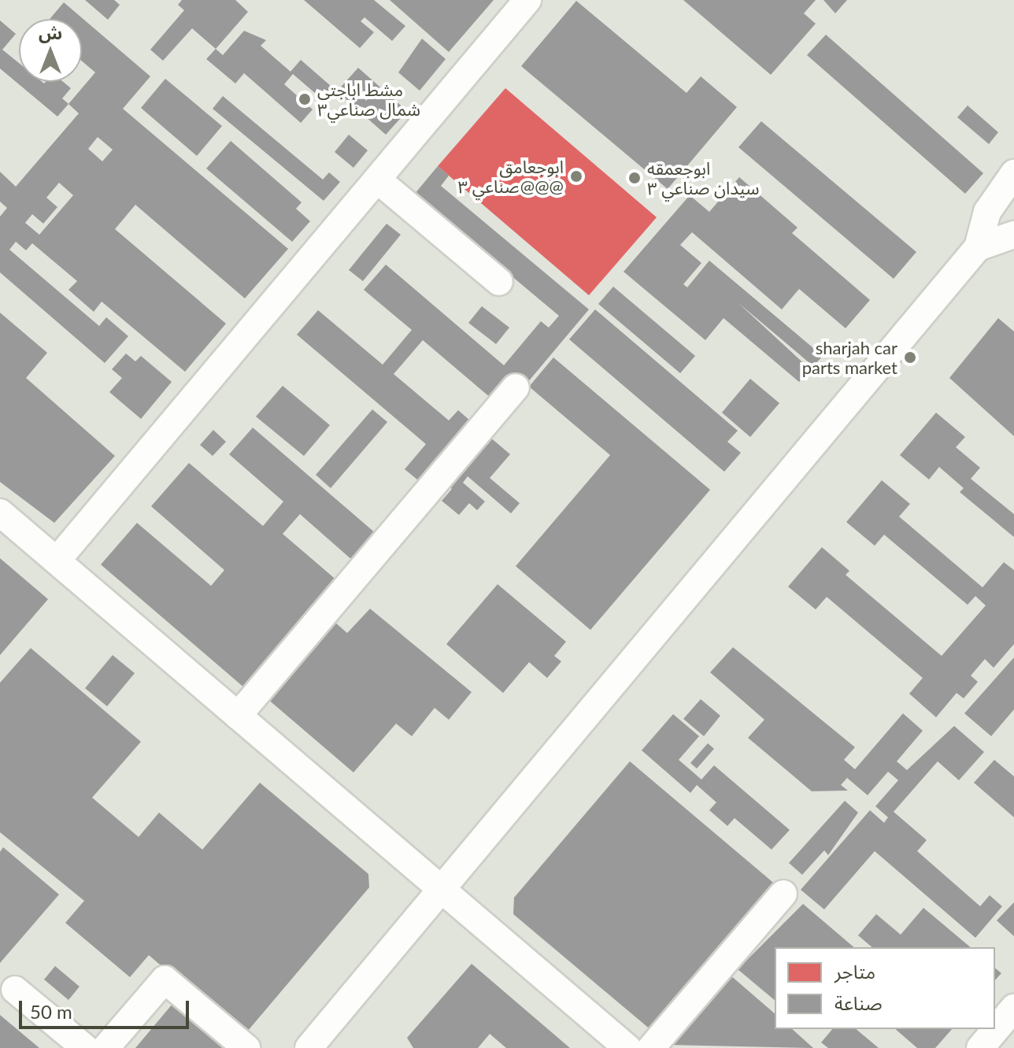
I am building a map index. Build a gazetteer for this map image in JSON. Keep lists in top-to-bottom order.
{
  "places": [
    "مشط اباجتي شمال صناعي٣",
    "ابوجعامق صناعي ٣@@@",
    "ابوجعمقه سيدان صناعي ٣",
    "sharjah car parts market"
  ],
  "legend": ["متاجر", "صناعة"],
  "scale_bar": "50 m",
  "north": "top"
}
